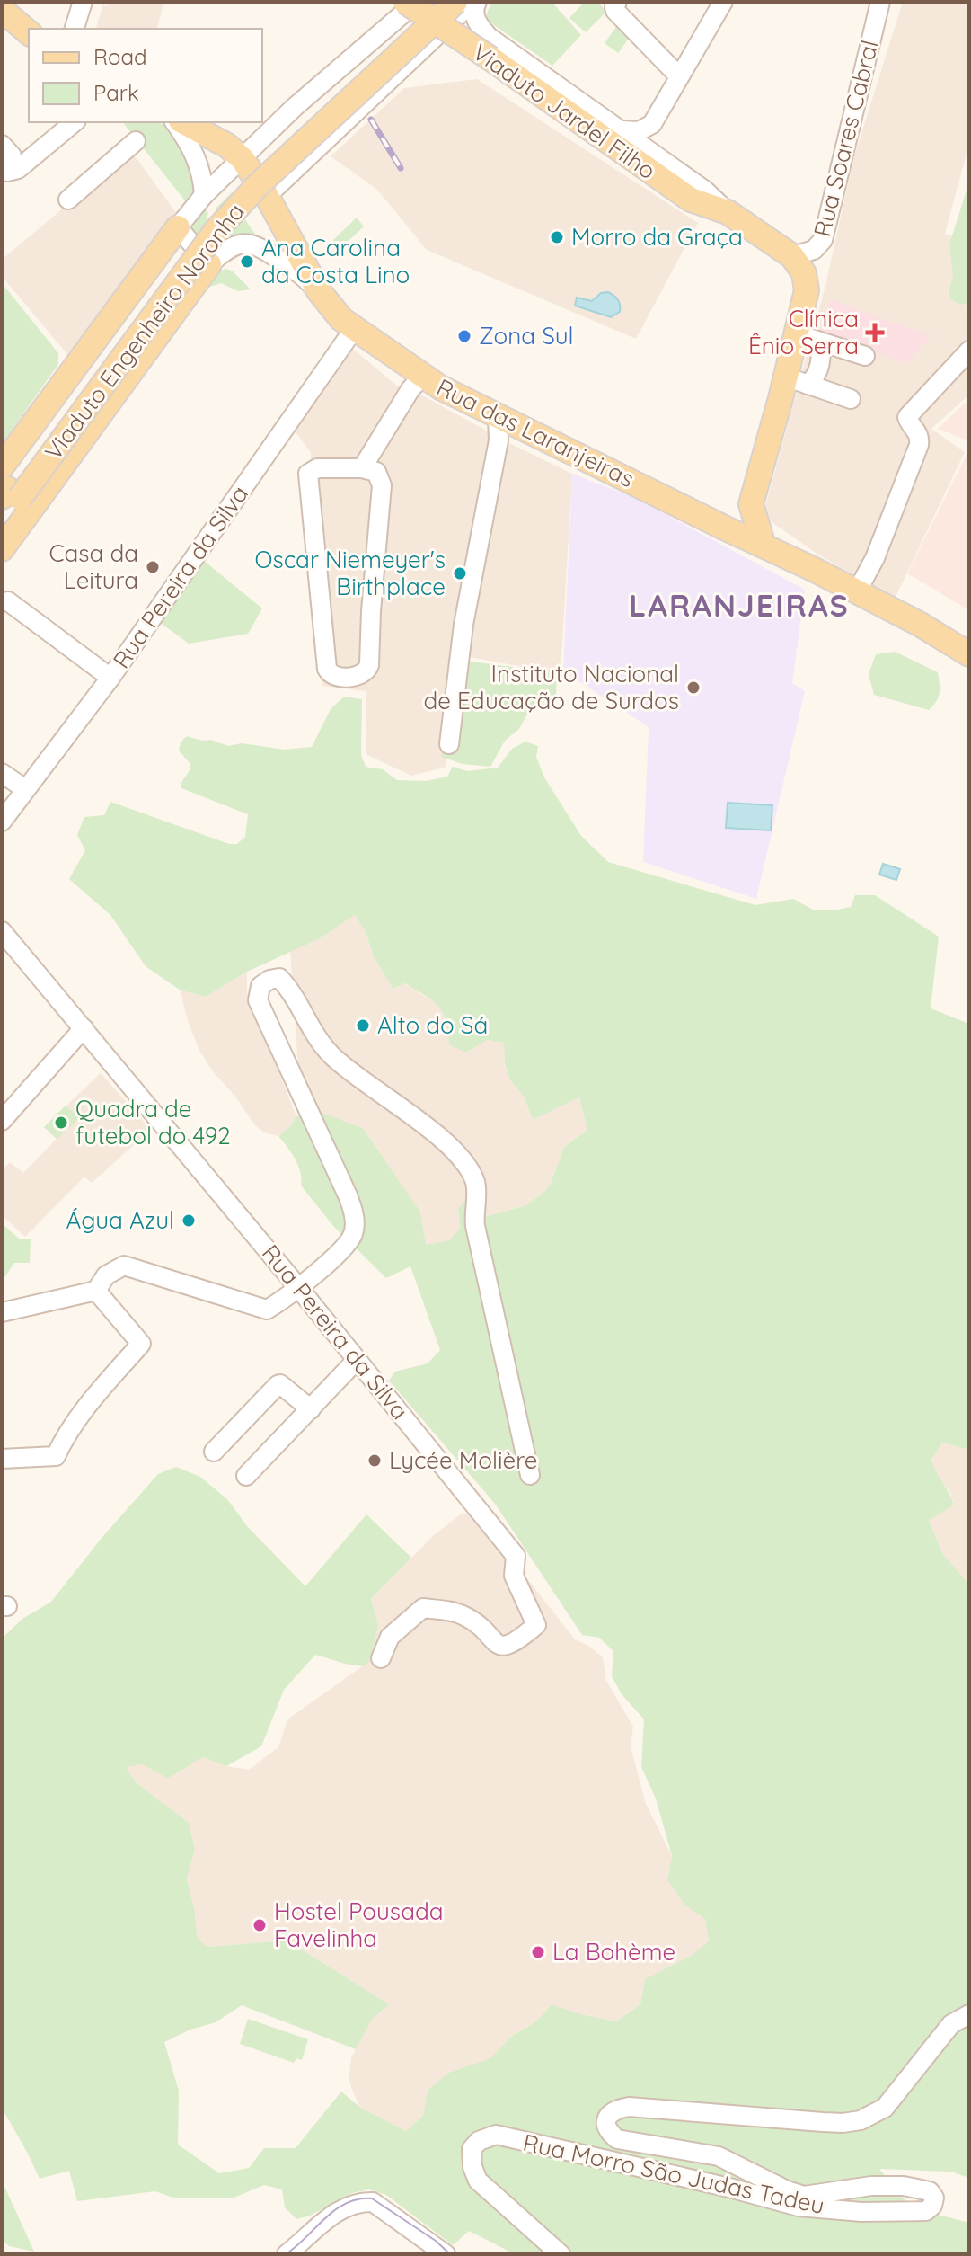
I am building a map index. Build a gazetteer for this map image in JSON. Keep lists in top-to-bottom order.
{
  "streets": {
    "main road": ["Viaduto Jardel Filho", "Viaduto Engenheiro Noronha", "Rua das Laranjeiras"],
    "street": ["Rua Soares Cabral", "Rua Pereira da Silva", "Rua Morro São Judas Tadeu"]
  },
  "crossings": [
    ["Viaduto Jardel Filho", "Rua Soares Cabral"],
    ["Rua das Laranjeiras", "Rua Pereira da Silva"]
  ],
  "districts": ["LARANJEIRAS"],
  "places": {
    "other": [
      "Morro da Graça",
      "Ana Carolina da Costa Lino",
      "Zona Sul",
      "Casa da Leitura",
      "Oscar Niemeyer's Birthplace",
      "Instituto Nacional de Educação de Surdos",
      "Alto do Sá",
      "Quadra de futebol do 492",
      "Água Azul",
      "Lycée Molière",
      "Hostel Pousada Favelinha",
      "La Bohème"
    ],
    "health": ["Clínica Ênio Serra"]
  },
  "legend": ["Road", "Park"]
}
